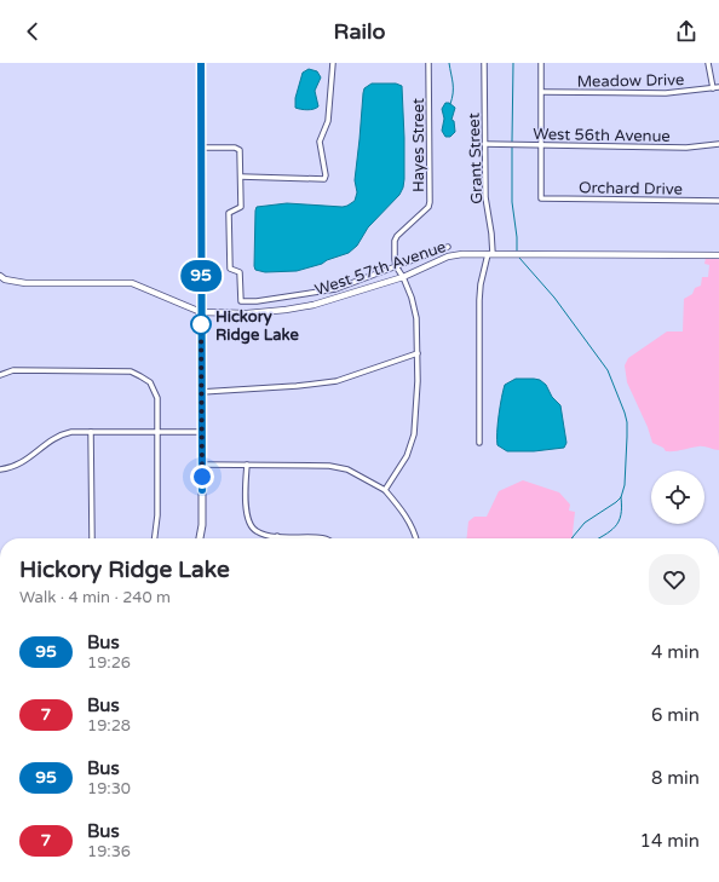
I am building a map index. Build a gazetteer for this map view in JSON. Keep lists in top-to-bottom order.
{
  "streets": {
    "street": [
      "Meadow Drive",
      "West 56th Avenue",
      "Hayes Street",
      "Grant Street",
      "Orchard Drive",
      "West 57th Avenue"
    ]
  },
  "crossings": [
    ["West 56th Avenue", "Grant Street"],
    ["West 56th Avenue", "Orchard Drive"],
    ["Grant Street", "West 57th Avenue"]
  ],
  "places": ["Hickory Ridge Lake"],
  "lines": ["bus line 95"],
  "page": {
    "header": "Railo",
    "on_map": "95",
    "heading": ["Hickory Ridge Lake", "Walk · 4 min · 240 m"],
    "list": [
      {
        "mark": "95",
        "name": "Bus",
        "note": "19:26",
        "value": "4 min"
      },
      {
        "mark": "7",
        "name": "Bus",
        "note": "19:28",
        "value": "6 min"
      },
      {
        "mark": "95",
        "name": "Bus",
        "note": "19:30",
        "value": "8 min"
      },
      {
        "mark": "7",
        "name": "Bus",
        "note": "19:36",
        "value": "14 min"
      }
    ]
  }
}
